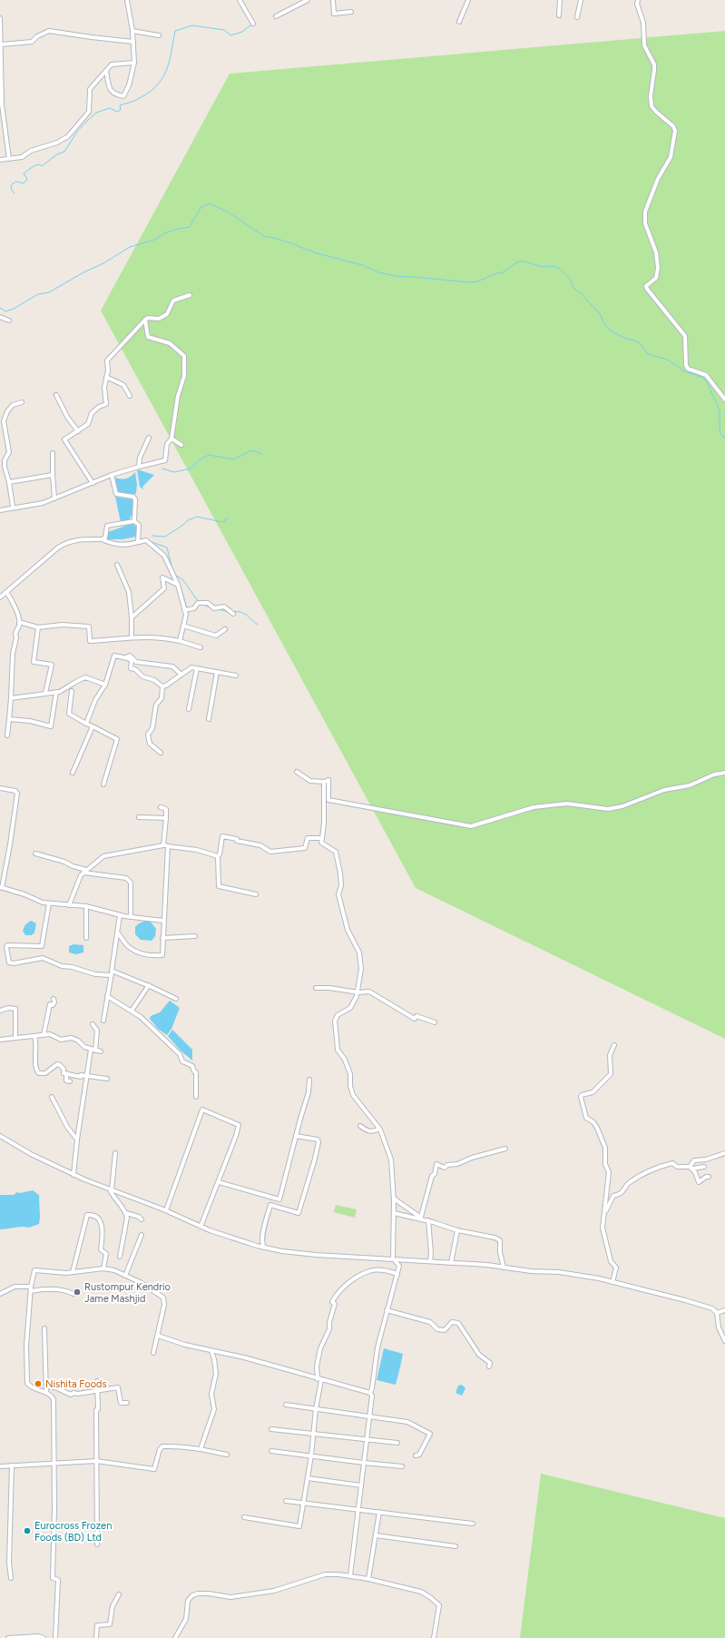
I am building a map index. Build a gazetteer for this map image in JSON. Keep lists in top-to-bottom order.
{
  "places": ["Rustompur Kendrio Jame Mashjid", "Nishita Foods", "Eurocross Frozen Foods (BD) Ltd"]
}
